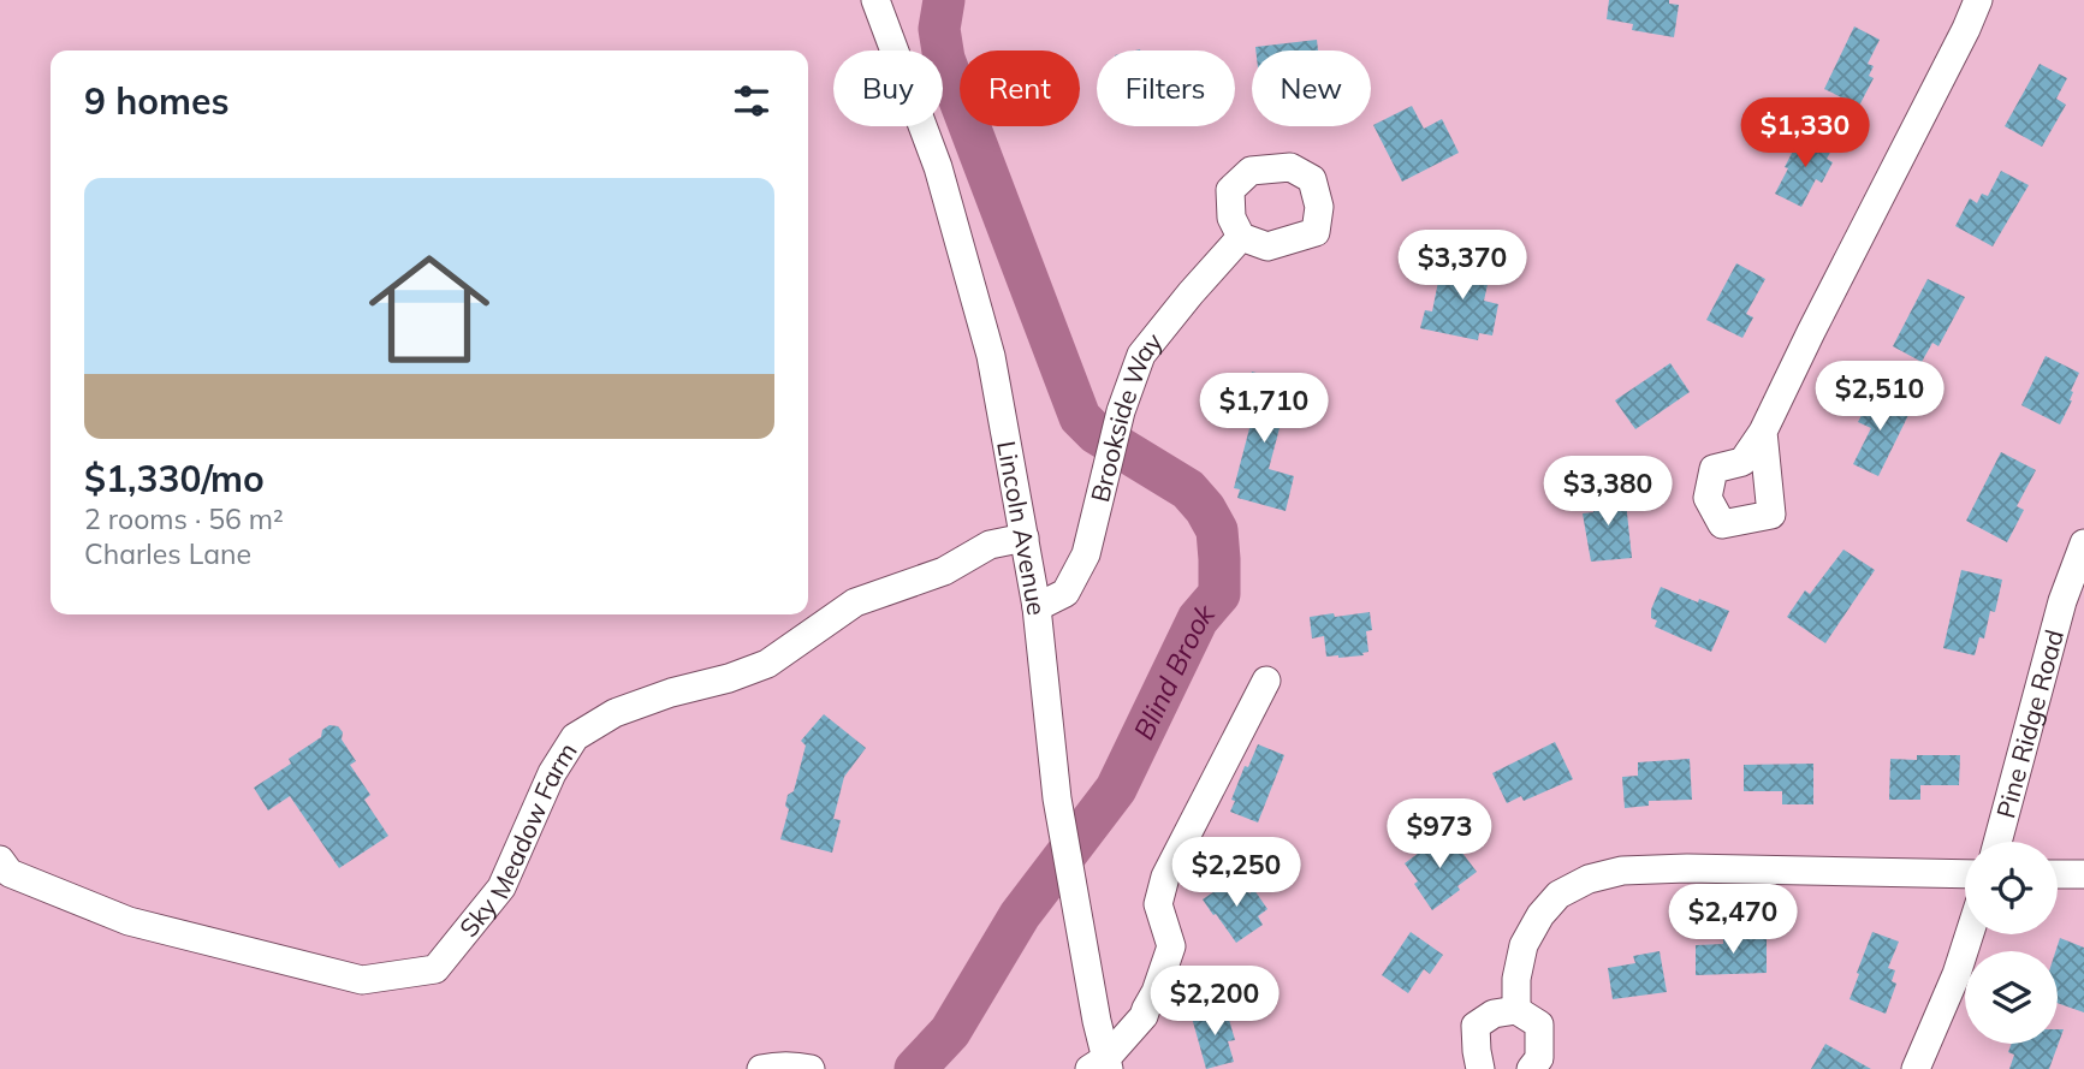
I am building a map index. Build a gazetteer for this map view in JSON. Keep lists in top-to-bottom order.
{
  "streets": {
    "street": [
      "Brookside Way",
      "Lincoln Avenue",
      "Pine Ridge Road",
      "Sky Meadow Farm"
    ]
  },
  "crossings": [
    ["Brookside Way", "Lincoln Avenue"],
    ["Lincoln Avenue", "Sky Meadow Farm"]
  ],
  "water": ["Blind Brook"],
  "page": {
    "chip": [
      "Buy",
      "Rent",
      "Filters",
      "New"
    ],
    "heading": "9 homes",
    "price": [
      "$1,330",
      "$3,370",
      "$2,510",
      "$1,710",
      "$3,380",
      "$973",
      "$2,250",
      "$2,470",
      "$2,200"
    ],
    "list": [
      {
        "name": "$1,330/mo",
        "note": "2 rooms · 56 m² · Charles Lane"
      }
    ]
  }
}
